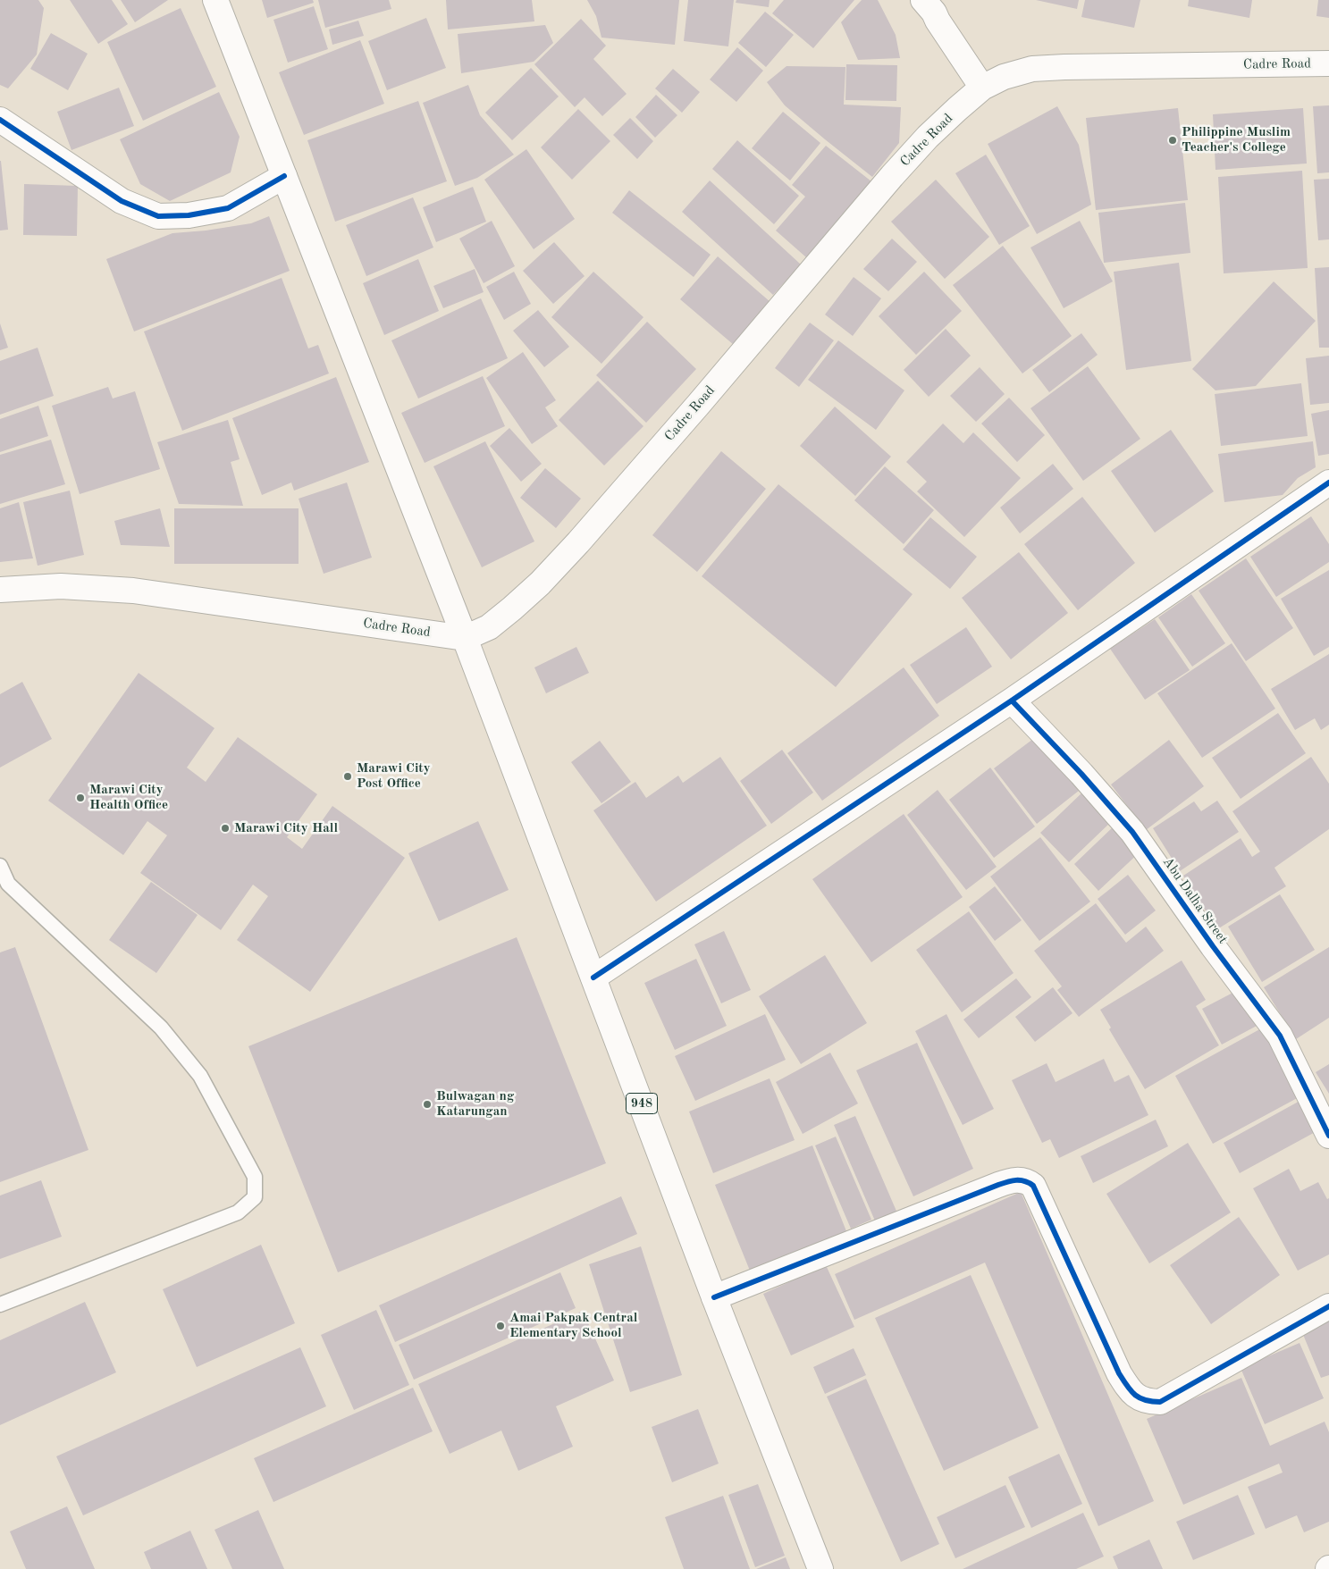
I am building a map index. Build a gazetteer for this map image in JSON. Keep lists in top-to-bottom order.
{
  "streets": {
    "main road": ["Cadre Road", "Abu Dalha Street", "948"]
  },
  "crossings": [
    ["Cadre Road", "948"]
  ],
  "places": [
    "Philippine Muslim Teacher's College",
    "Marawi City Post Office",
    "Marawi City Health Office",
    "Marawi City Hall",
    "Bulwagan ng Katarungan",
    "Amai Pakpak Central Elementary School"
  ]
}
